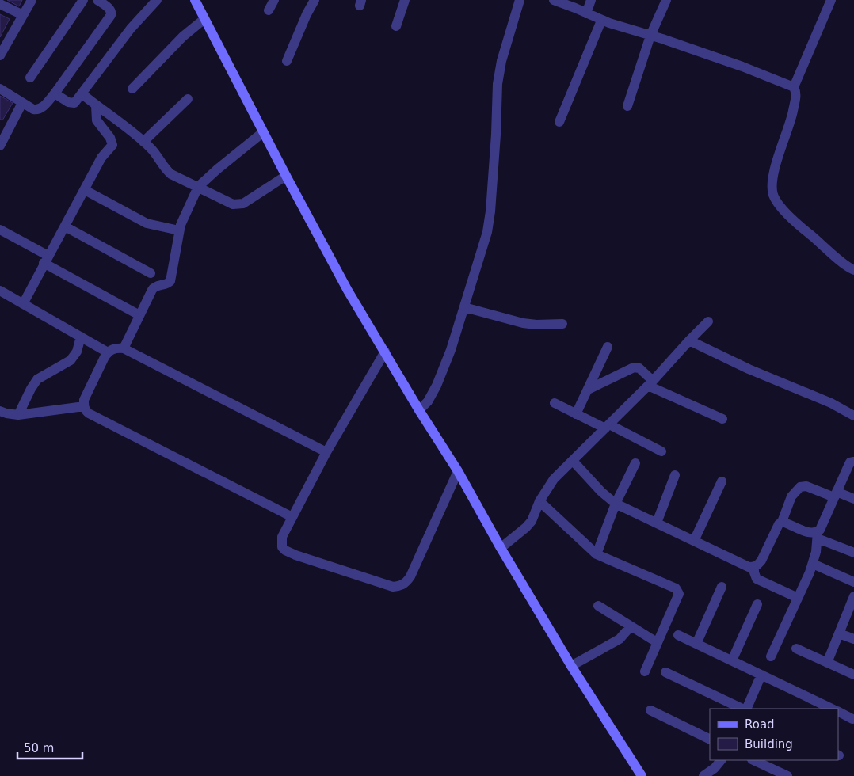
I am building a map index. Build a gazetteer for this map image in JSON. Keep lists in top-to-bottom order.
{
  "legend": ["Road", "Building"],
  "scale_bar": "50 m"
}
